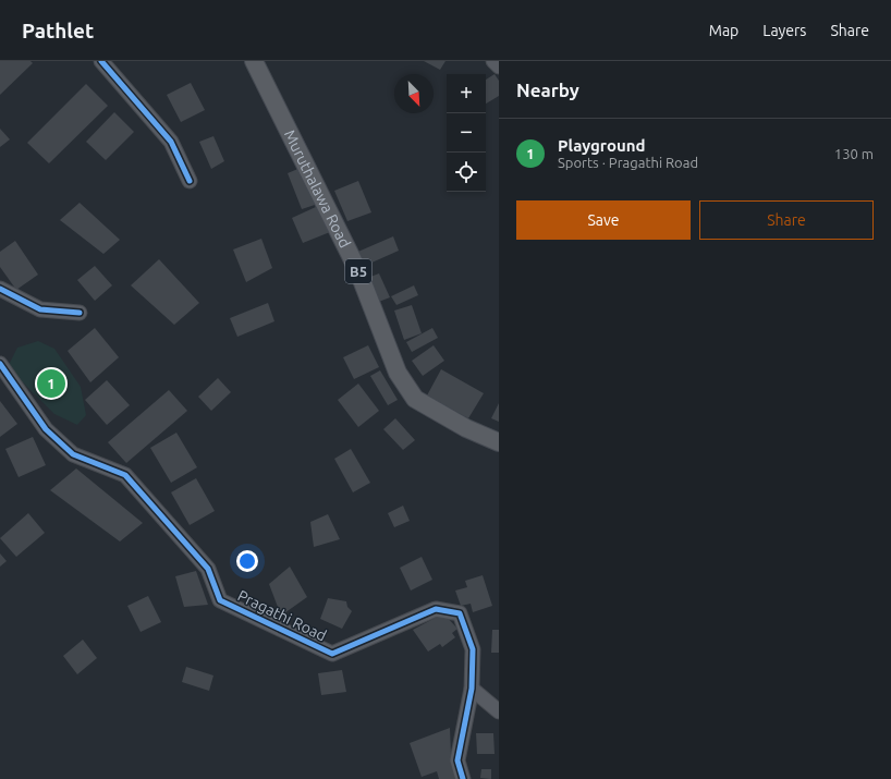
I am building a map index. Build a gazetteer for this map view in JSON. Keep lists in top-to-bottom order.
{
  "streets": {
    "main road": ["Muruthalawa Road", "B5"],
    "street": ["Pragathi Road"]
  },
  "north": "bottom right",
  "page": {
    "header": "Pathlet",
    "nav": ["Map", "Layers", "Share"],
    "heading": "Nearby",
    "map_buttons": ["+", "−"],
    "list": [
      {
        "mark": "1",
        "name": "Playground",
        "note": "Sports · Pragathi Road",
        "value": "130 m"
      }
    ],
    "buttons": ["Save", "Share"],
    "pins": "1"
  }
}
